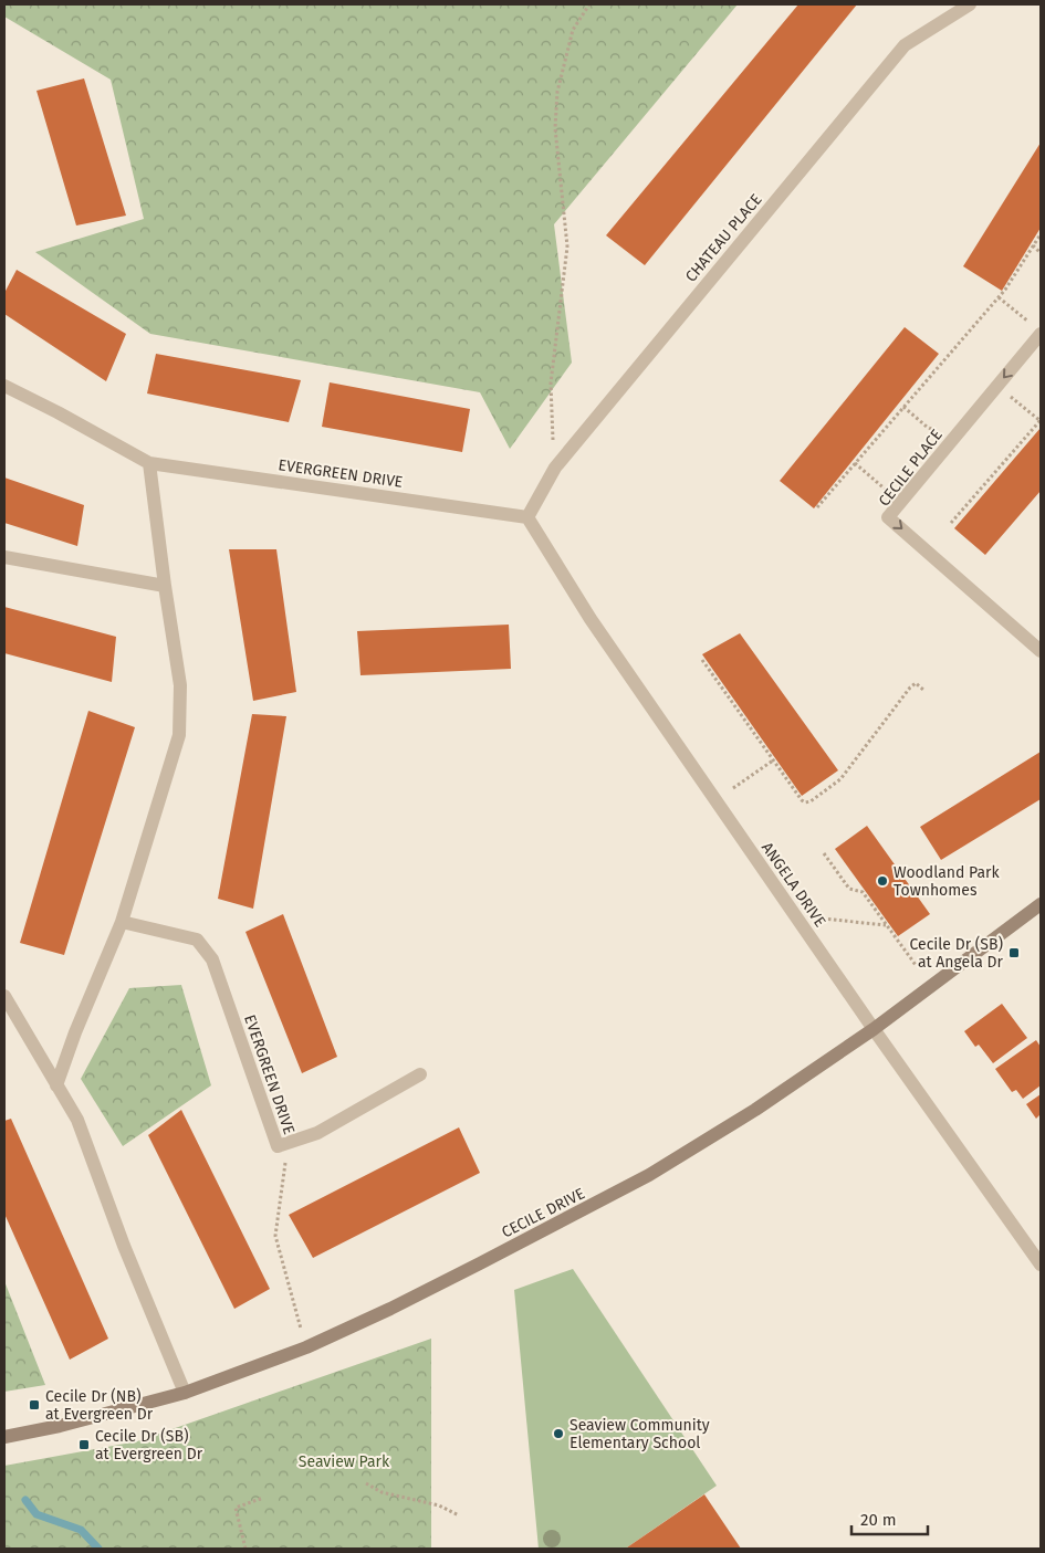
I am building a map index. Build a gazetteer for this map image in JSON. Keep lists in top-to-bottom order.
{
  "streets": {
    "street": [
      "CHATEAU PLACE",
      "CECILE PLACE",
      "EVERGREEN DRIVE",
      "ANGELA DRIVE",
      "CECILE DRIVE"
    ]
  },
  "crossings": [
    ["CHATEAU PLACE", "EVERGREEN DRIVE"],
    ["CHATEAU PLACE", "ANGELA DRIVE"],
    ["EVERGREEN DRIVE", "ANGELA DRIVE"],
    ["ANGELA DRIVE", "CECILE DRIVE"]
  ],
  "parks": ["Seaview Park"],
  "places": {
    "other": ["Woodland Park Townhomes", "Seaview Community Elementary School"],
    "transit": ["Cecile Dr (SB) at Angela Dr", "Cecile Dr (NB) at Evergreen Dr", "Cecile Dr (SB) at Evergreen Dr"]
  },
  "scale_bar": "20 m"
}
